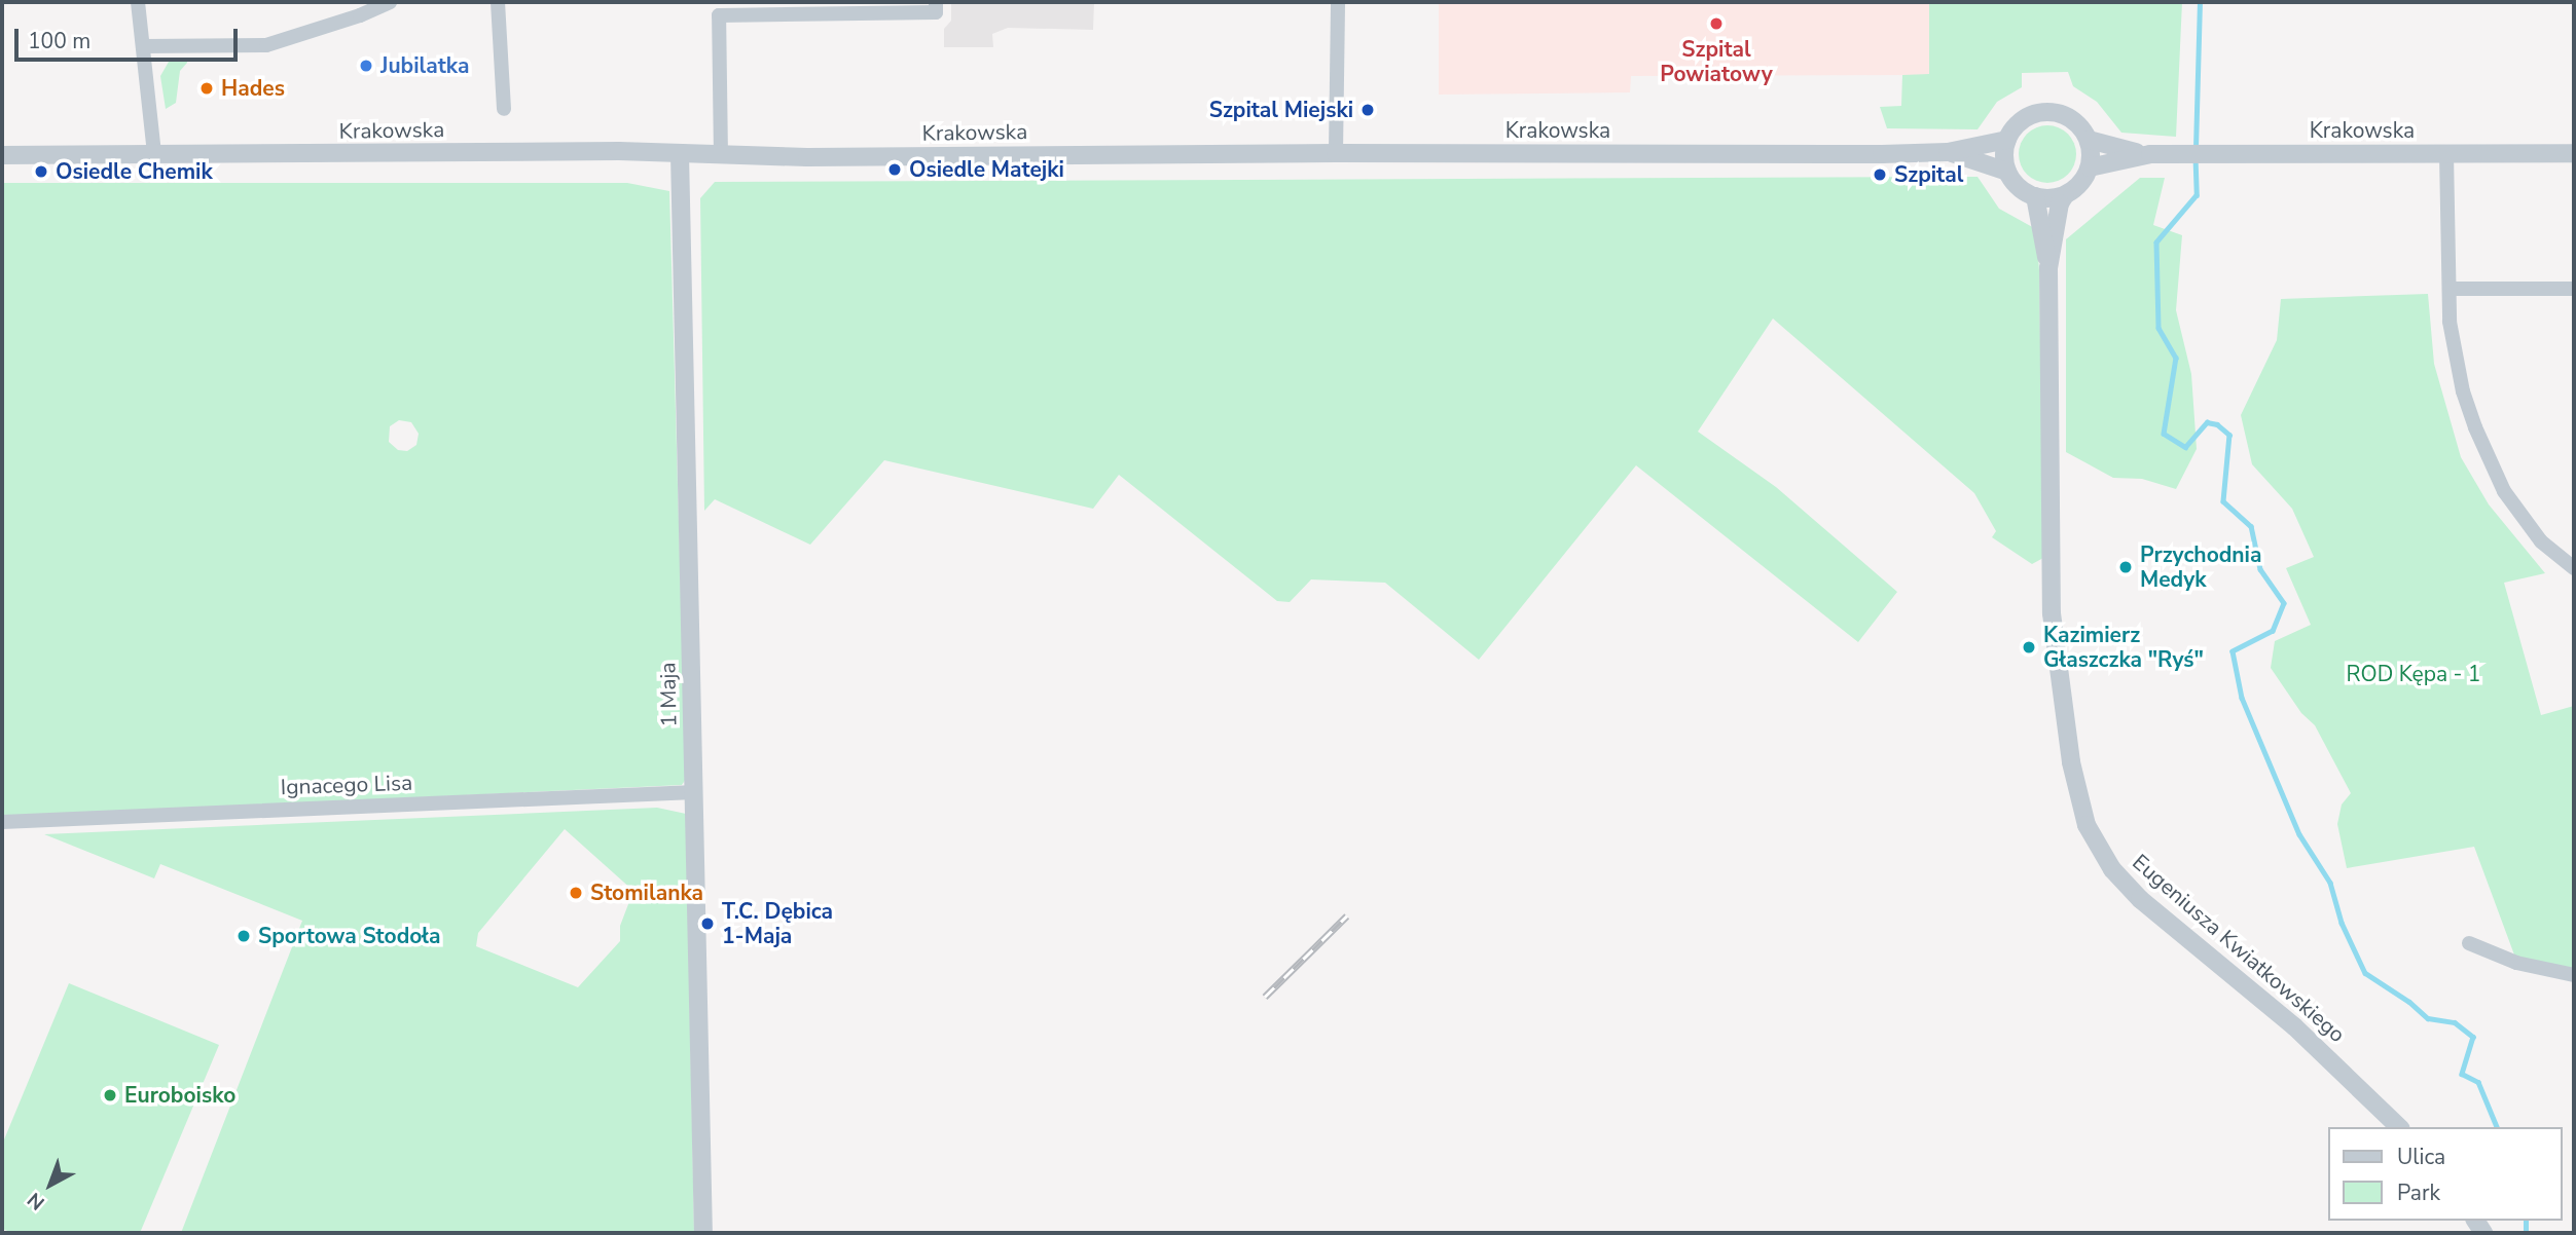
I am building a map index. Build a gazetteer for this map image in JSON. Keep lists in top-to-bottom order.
{
  "streets": {
    "street": [
      "Krakowska",
      "1 Maja",
      "Ignacego Lisa",
      "Eugeniusza Kwiatkowskiego"
    ]
  },
  "crossings": [
    ["Krakowska", "1 Maja"],
    ["Krakowska", "Eugeniusza Kwiatkowskiego"],
    ["1 Maja", "Ignacego Lisa"]
  ],
  "parks": ["ROD Kępa - 1"],
  "places": [
    "Szpital Powiatowy",
    "Jubilatka",
    "Hades",
    "Szpital Miejski",
    "Osiedle Matejki",
    "Osiedle Chemik",
    "Szpital",
    "Przychodnia Medyk",
    "Kazimierz Głaszczka \"Ryś\"",
    "Stomilanka",
    "T.C. Dębica 1-Maja",
    "Sportowa Stodoła",
    "Euroboisko"
  ],
  "legend": ["Ulica", "Park"],
  "scale_bar": "100 m",
  "north": "bottom left"
}
